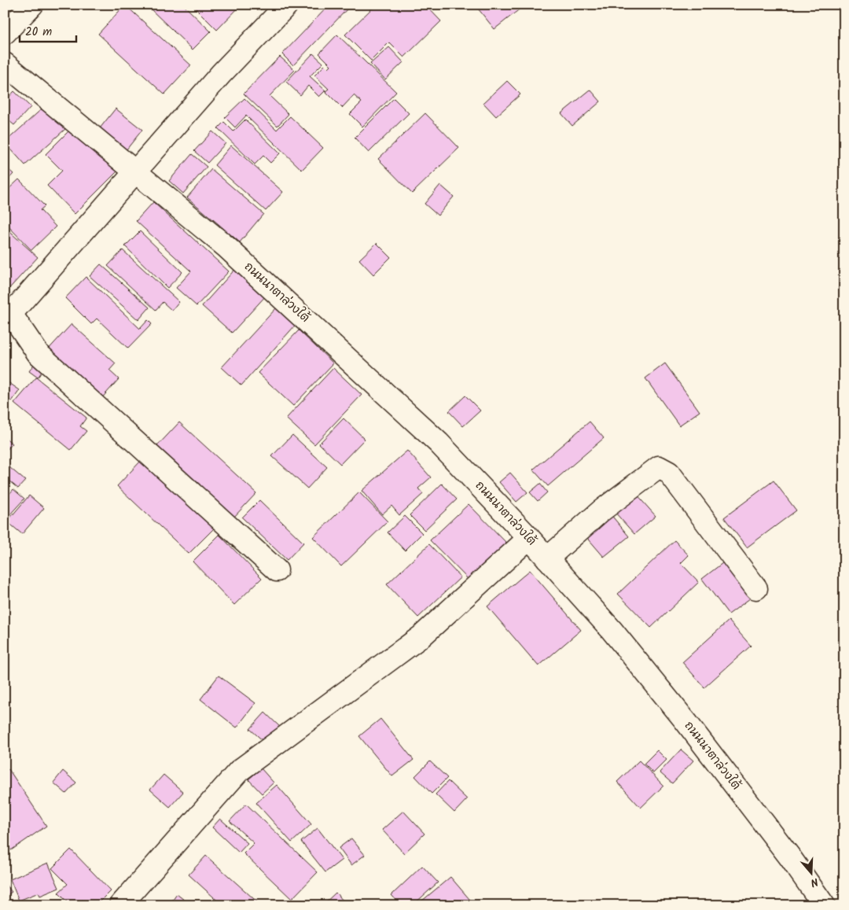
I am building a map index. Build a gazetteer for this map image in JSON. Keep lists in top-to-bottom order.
{
  "streets": {
    "street": ["ถนนนาตาล่วงใต้"]
  },
  "scale_bar": "20 m",
  "north": "bottom"
}
